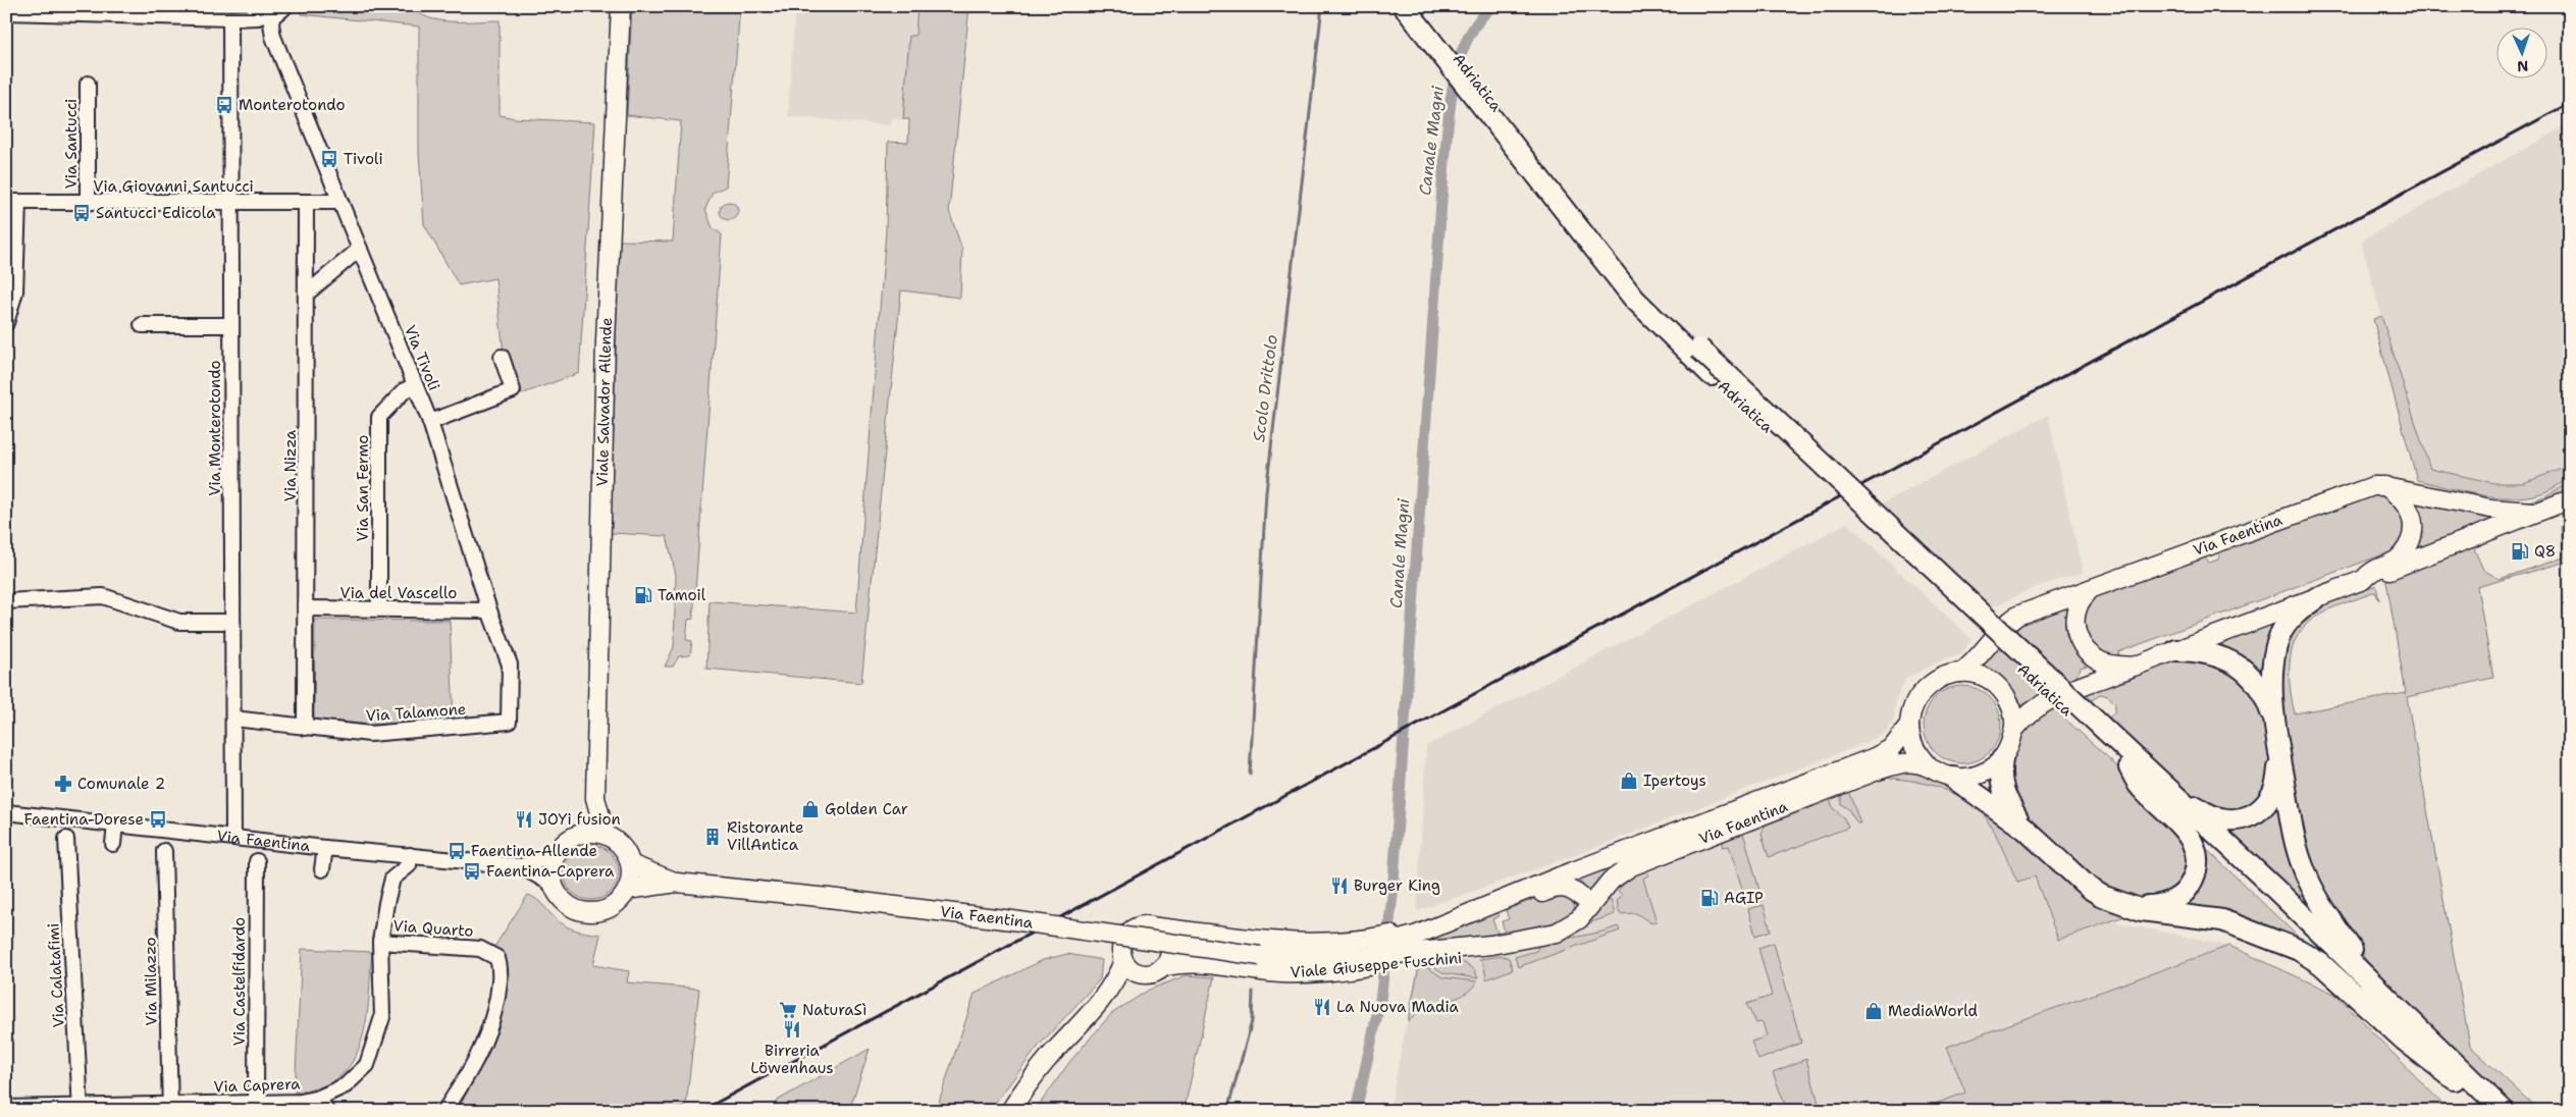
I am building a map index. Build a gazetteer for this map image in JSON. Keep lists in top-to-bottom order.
{
  "streets": {
    "highway": ["Adriatica"],
    "main road": ["Viale Salvador Allende", "Via Faentina", "Viale Giuseppe Fuschini"],
    "street": [
      "Via Santucci",
      "Via Giovanni Santucci",
      "Via Tivoli",
      "Via Monterotondo",
      "Via Nizza",
      "Via San Fermo",
      "Via del Vascello",
      "Via Talamone",
      "Via Quarto",
      "Via Calatafimi",
      "Via Milazzo",
      "Via Castelfidardo",
      "Via Caprera"
    ]
  },
  "crossings": [
    ["Via Santucci", "Via Giovanni Santucci"],
    ["Via Giovanni Santucci", "Via Tivoli"],
    ["Via Giovanni Santucci", "Via Monterotondo"],
    ["Via Giovanni Santucci", "Via Nizza"],
    ["Via Tivoli", "Via San Fermo"],
    ["Via Tivoli", "Via del Vascello"],
    ["Via Tivoli", "Via Talamone"],
    ["Viale Salvador Allende", "Via Faentina"],
    ["Via Monterotondo", "Via Faentina"],
    ["Via Monterotondo", "Via Talamone"],
    ["Via Nizza", "Via del Vascello"],
    ["Via Nizza", "Via Talamone"],
    ["Via San Fermo", "Via del Vascello"],
    ["Via Faentina", "Viale Giuseppe Fuschini"],
    ["Via Faentina", "Via Caprera"],
    ["Via Quarto", "Via Caprera"],
    ["Via Calatafimi", "Via Caprera"],
    ["Via Milazzo", "Via Caprera"],
    ["Via Castelfidardo", "Via Caprera"]
  ],
  "water": ["Canale Magni", "Scolo Drittolo"],
  "places": {
    "bus stop": [
      "Monterotondo",
      "Tivoli",
      "Santucci Edicola",
      "Faentina-Dorese",
      "Faentina-Allende",
      "Faentina-Caprera"
    ],
    "fuel station": ["Q8", "Tamoil", "AGIP"],
    "shop": ["Ipertoys", "Golden Car", "MediaWorld"],
    "pharmacy": ["Comunale 2"],
    "restaurant": [
      "JOYi fusion",
      "Burger King",
      "La Nuova Madia",
      "Birreria Löwenhaus"
    ],
    "building": ["Ristorante VillAntica"],
    "supermarket": ["NaturaSì"]
  },
  "north": "bottom"
}
